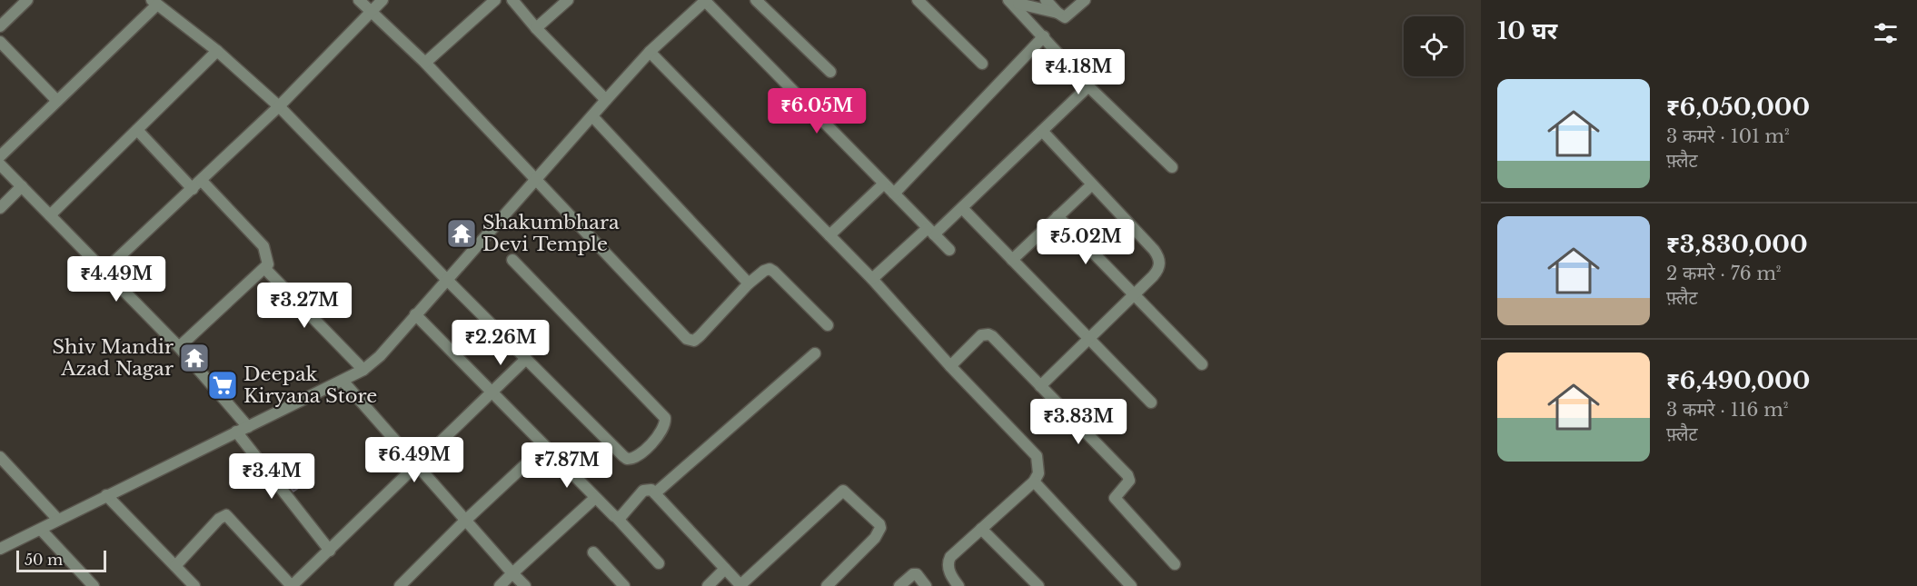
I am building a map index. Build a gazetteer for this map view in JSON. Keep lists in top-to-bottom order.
{
  "places": {
    "temple": ["Shakumbhara Devi Temple", "Shiv Mandir Azad Nagar"],
    "supermarket": ["Deepak Kiryana Store"]
  },
  "scale_bar": "50 m",
  "page": {
    "heading": "10 घर",
    "price": [
      "₹4.18M",
      "₹6.05M",
      "₹5.02M",
      "₹4.49M",
      "₹3.27M",
      "₹2.26M",
      "₹3.83M",
      "₹6.49M",
      "₹7.87M",
      "₹3.4M"
    ],
    "list": [
      {
        "name": "₹6,050,000",
        "note": "3 कमरे · 101 m² · फ़्लैट"
      },
      {
        "name": "₹3,830,000",
        "note": "2 कमरे · 76 m² · फ़्लैट"
      },
      {
        "name": "₹6,490,000",
        "note": "3 कमरे · 116 m² · फ़्लैट"
      }
    ],
    "scale": "50 m"
  }
}
